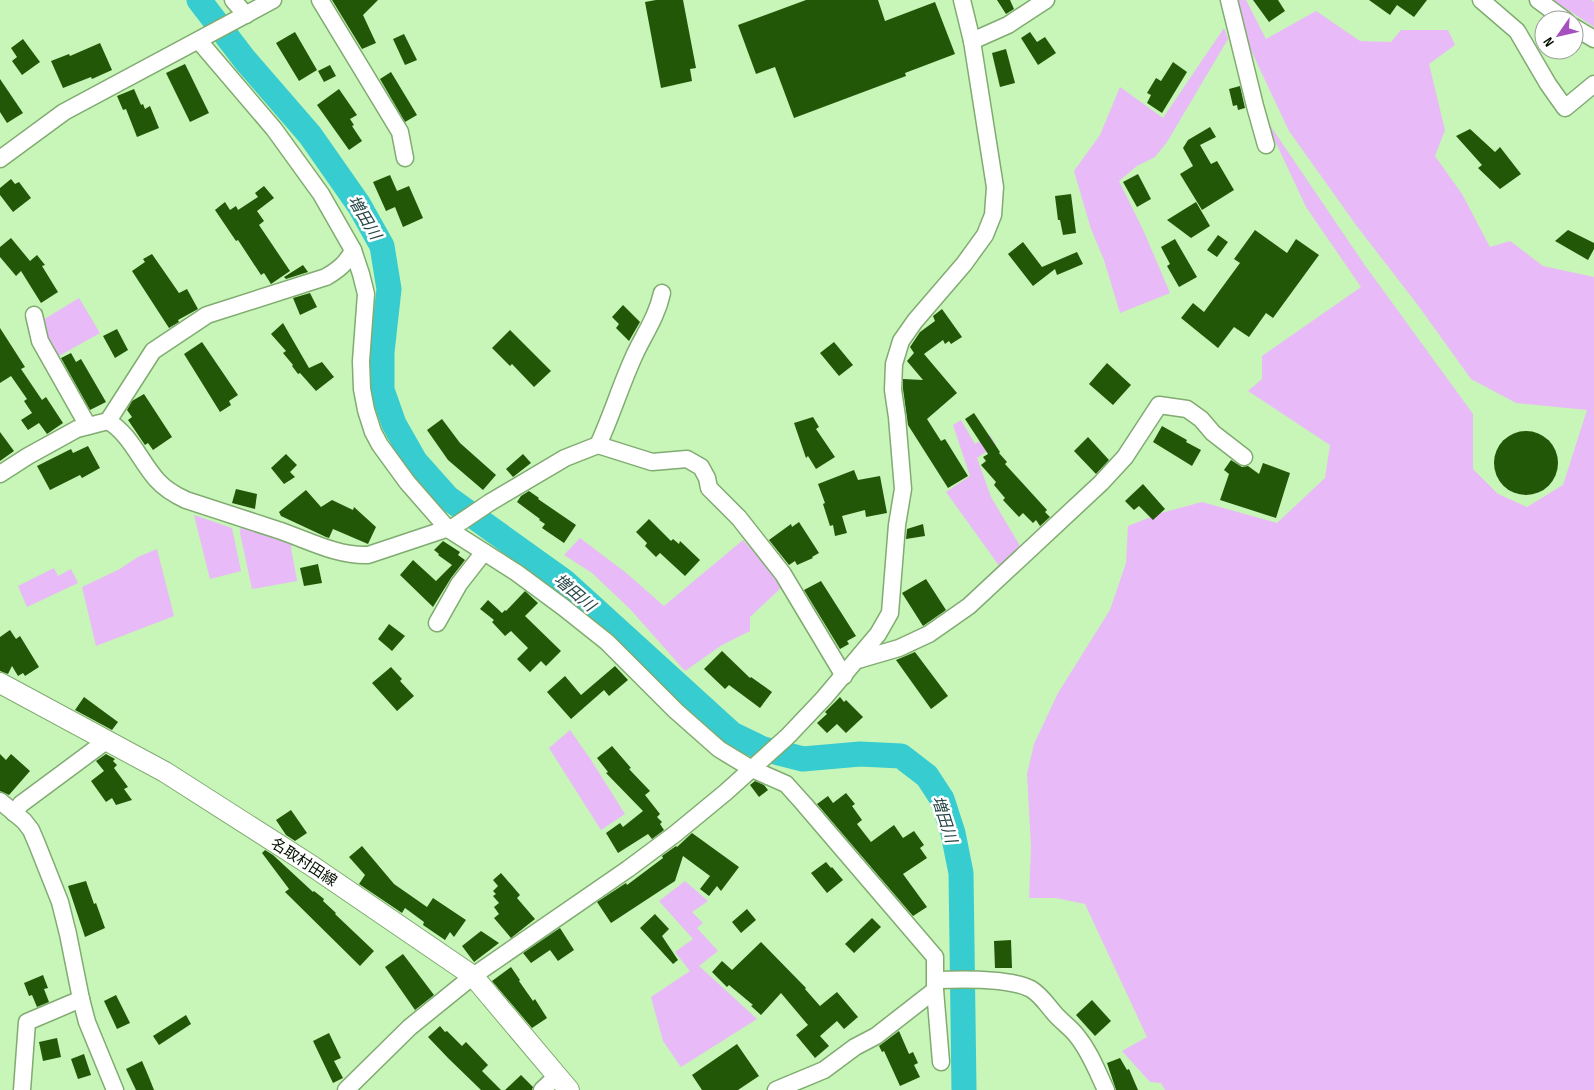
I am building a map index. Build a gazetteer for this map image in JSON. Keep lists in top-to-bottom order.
{
  "streets": {
    "main road": ["名取村田線"]
  },
  "water": ["増田川"],
  "north": "bottom left"
}
